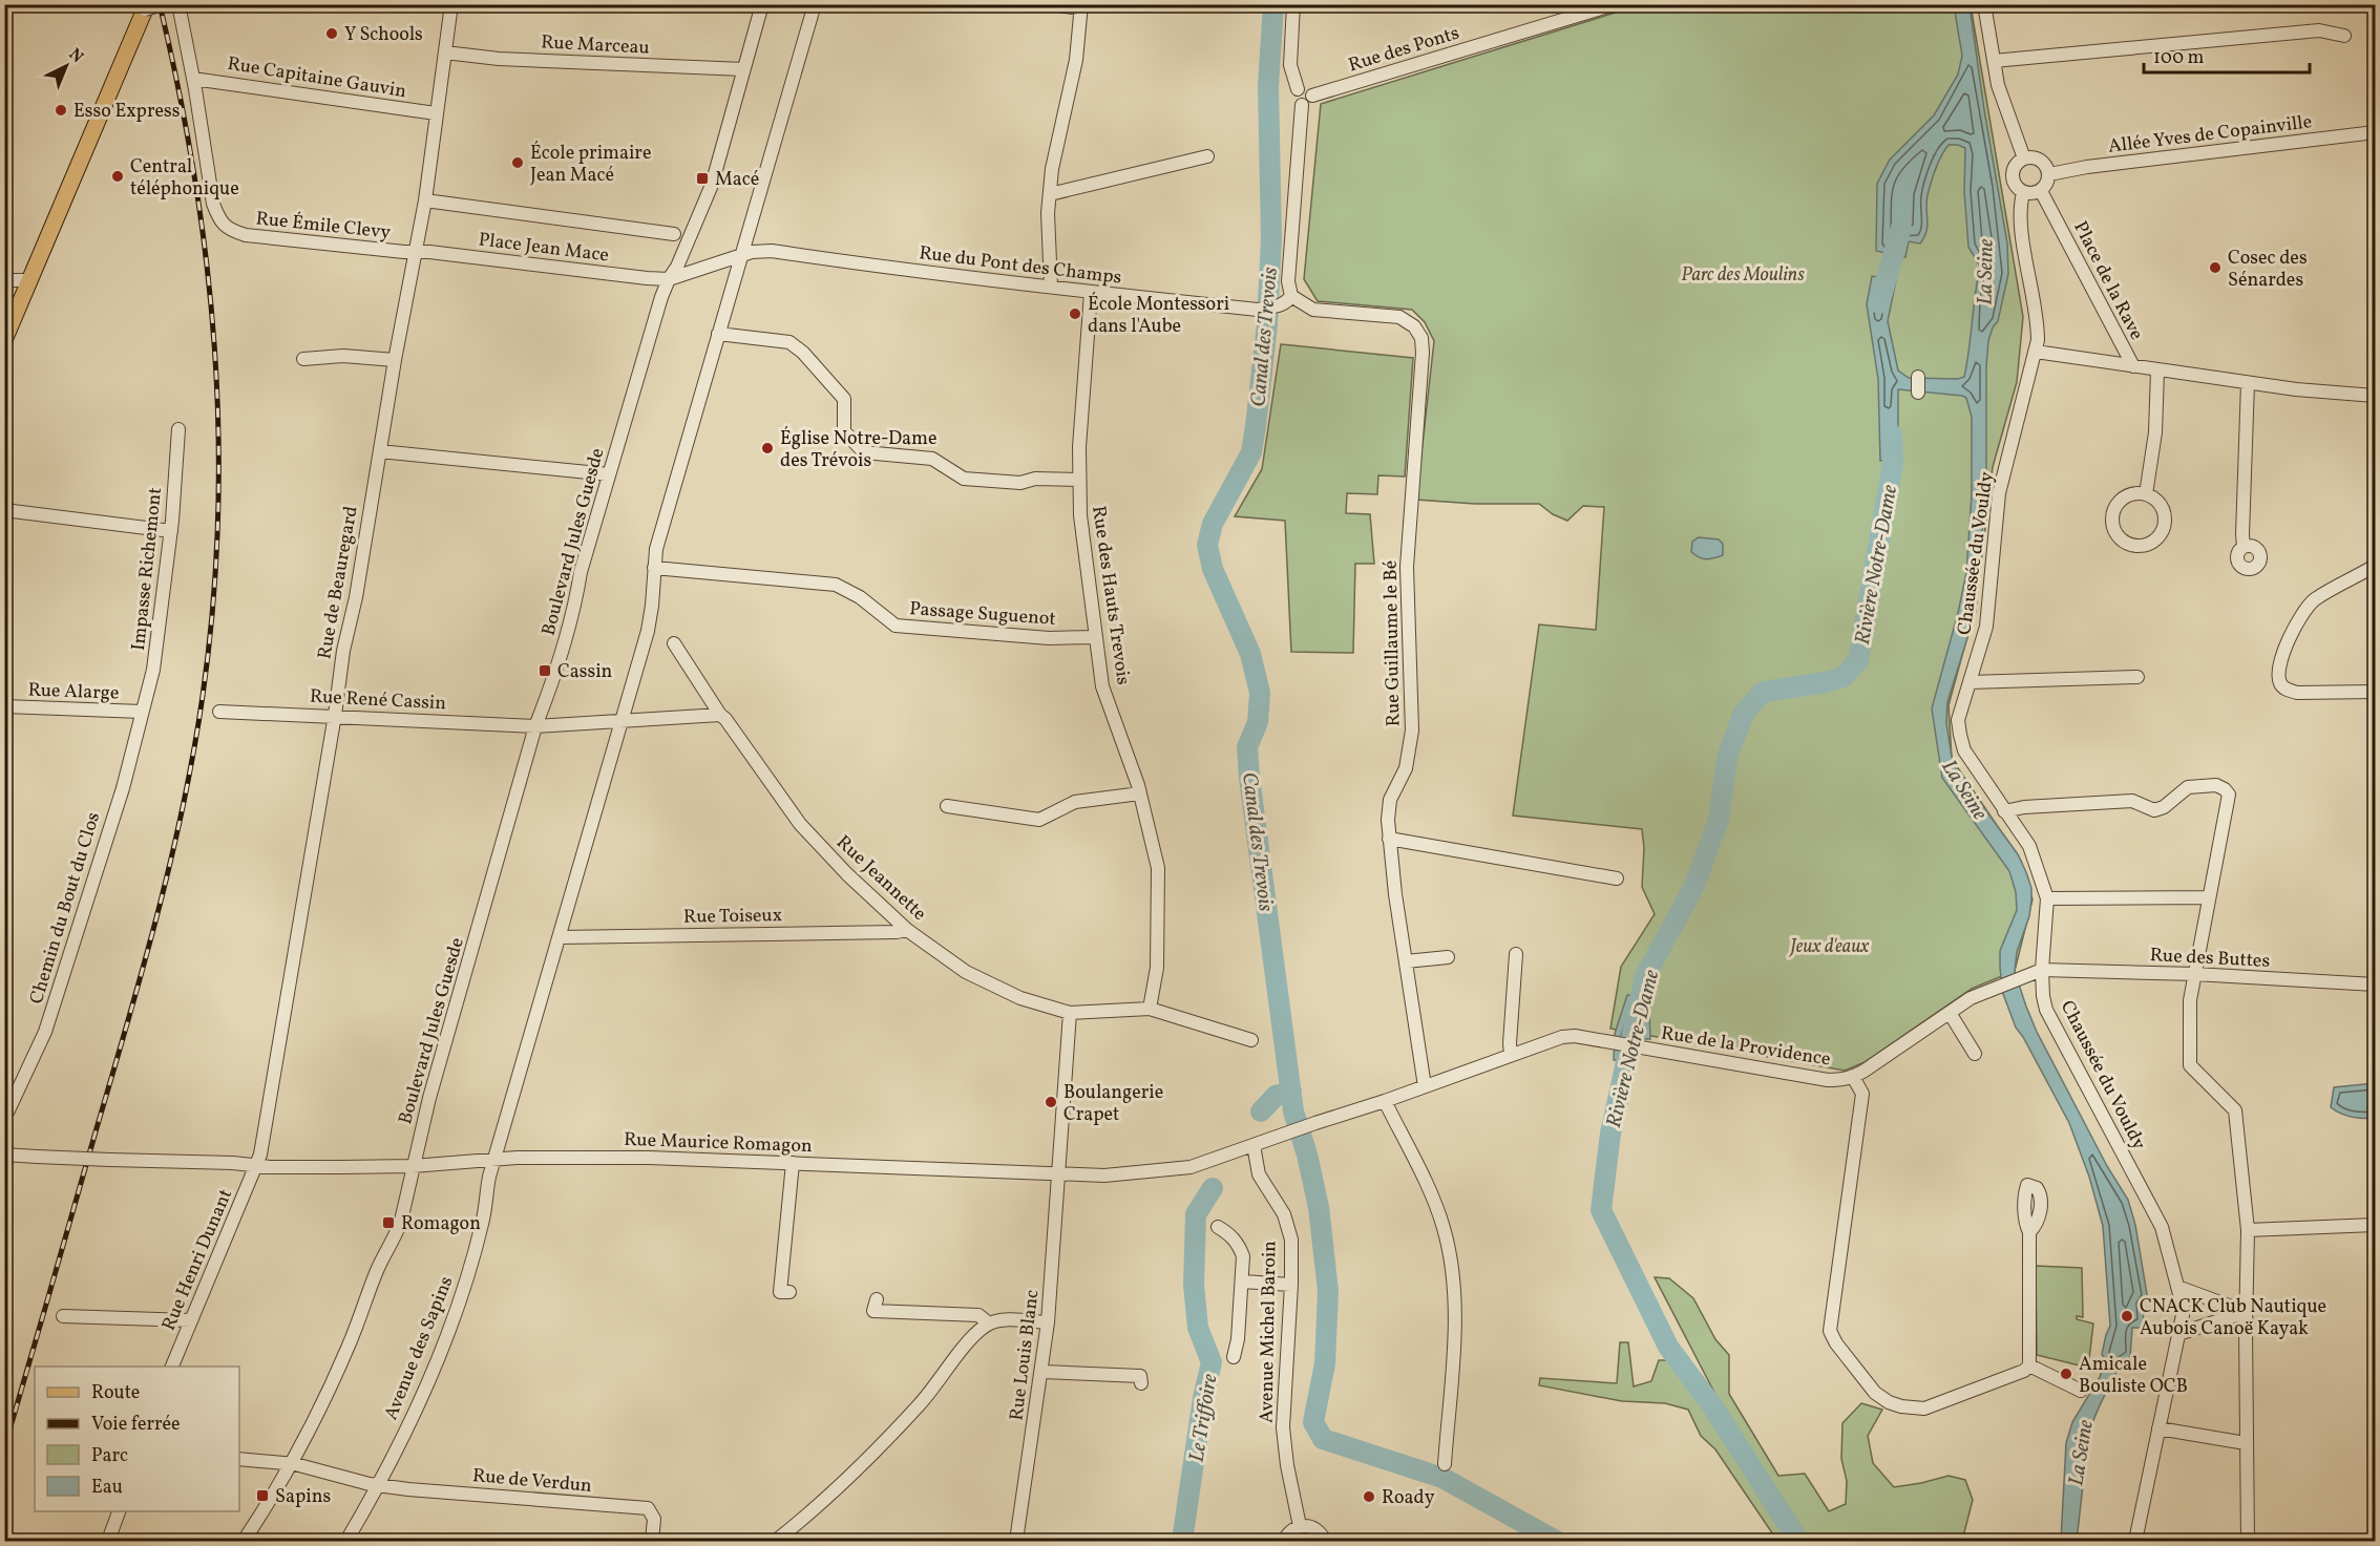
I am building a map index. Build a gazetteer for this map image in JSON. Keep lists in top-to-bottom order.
{
  "streets": {
    "street": [
      "Rue Marceau",
      "Rue des Ponts",
      "Rue Capitaine Gauvin",
      "Allée Yves de Copainville",
      "Rue Émile Clevy",
      "Place Jean Mace",
      "Rue du Pont des Champs",
      "Place de la Rave",
      "Boulevard Jules Guesde",
      "Chaussée du Vouldy",
      "Impasse Richemont",
      "Rue de Beauregard",
      "Rue des Hauts Trevois",
      "Passage Suguenot",
      "Rue Guillaume le Bé",
      "Rue Alarge",
      "Rue René Cassin",
      "Rue Jeannette",
      "Chemin du Bout du Clos",
      "Rue Toiseux",
      "Rue des Buttes",
      "Rue de la Providence",
      "Rue Maurice Romagon",
      "Rue Henri Dunant",
      "Avenue Michel Baroin",
      "Avenue des Sapins",
      "Rue Louis Blanc",
      "Rue de Verdun"
    ]
  },
  "crossings": [
    ["Rue Marceau", "Boulevard Jules Guesde"],
    ["Rue Marceau", "Rue de Beauregard"],
    ["Rue Capitaine Gauvin", "Rue Émile Clevy"],
    ["Rue Capitaine Gauvin", "Rue de Beauregard"],
    ["Allée Yves de Copainville", "Place de la Rave"],
    ["Allée Yves de Copainville", "Chaussée du Vouldy"],
    ["Rue Émile Clevy", "Place Jean Mace"],
    ["Rue Émile Clevy", "Rue de Beauregard"],
    ["Place Jean Mace", "Rue du Pont des Champs"],
    ["Place Jean Mace", "Boulevard Jules Guesde"],
    ["Place Jean Mace", "Rue de Beauregard"],
    ["Rue du Pont des Champs", "Boulevard Jules Guesde"],
    ["Rue du Pont des Champs", "Rue des Hauts Trevois"],
    ["Rue du Pont des Champs", "Rue Guillaume le Bé"],
    ["Place de la Rave", "Chaussée du Vouldy"],
    ["Boulevard Jules Guesde", "Rue René Cassin"],
    ["Boulevard Jules Guesde", "Rue Maurice Romagon"],
    ["Chaussée du Vouldy", "Rue des Buttes"],
    ["Impasse Richemont", "Rue Alarge"],
    ["Impasse Richemont", "Chemin du Bout du Clos"],
    ["Rue de Beauregard", "Rue René Cassin"],
    ["Rue de Beauregard", "Rue Maurice Romagon"],
    ["Rue de Beauregard", "Rue Henri Dunant"],
    ["Rue des Hauts Trevois", "Passage Suguenot"],
    ["Rue des Hauts Trevois", "Rue Jeannette"],
    ["Rue Guillaume le Bé", "Rue de la Providence"],
    ["Rue Alarge", "Chemin du Bout du Clos"],
    ["Rue René Cassin", "Rue Jeannette"],
    ["Rue Jeannette", "Rue Toiseux"],
    ["Rue Jeannette", "Rue Louis Blanc"],
    ["Rue de la Providence", "Rue Maurice Romagon"],
    ["Rue Maurice Romagon", "Rue Henri Dunant"],
    ["Rue Maurice Romagon", "Avenue Michel Baroin"],
    ["Rue Maurice Romagon", "Avenue des Sapins"],
    ["Rue Maurice Romagon", "Rue Louis Blanc"],
    ["Avenue des Sapins", "Rue de Verdun"]
  ],
  "water": [
    "La Seine",
    "Canal des Trevois",
    "Rivière Notre-Dame",
    "Le Triffoire"
  ],
  "parks": ["Parc des Moulins", "Jeux d'eaux"],
  "places": {
    "other": [
      "Y Schools",
      "Esso Express",
      "École primaire Jean Macé",
      "Central téléphonique",
      "Cosec des Sénardes",
      "École Montessori dans l'Aube",
      "Église Notre-Dame des Trévois",
      "Boulangerie Crapet",
      "CNACK Club Nautique Aubois Canoë Kayak",
      "Amicale Bouliste OCB",
      "Roady"
    ],
    "transit": [
      "Macé",
      "Cassin",
      "Romagon",
      "Sapins"
    ]
  },
  "legend": [
    "Route",
    "Voie ferrée",
    "Parc",
    "Eau"
  ],
  "scale_bar": "100 m",
  "north": "top right"
}
